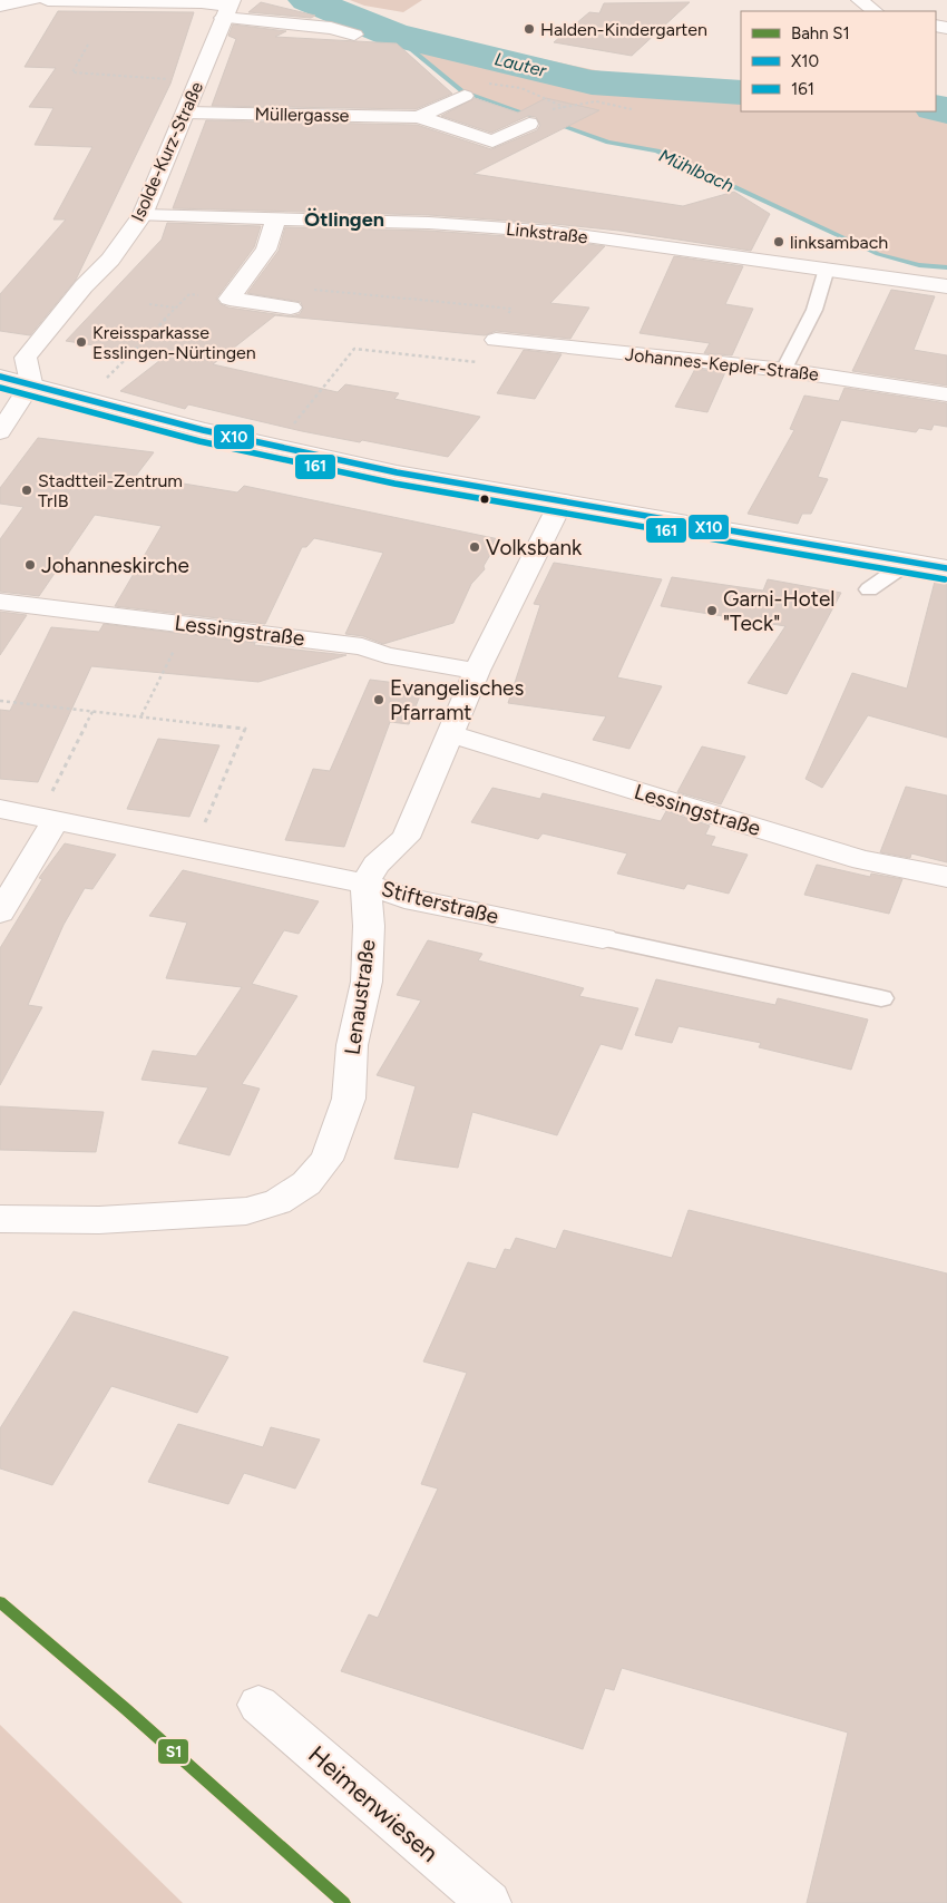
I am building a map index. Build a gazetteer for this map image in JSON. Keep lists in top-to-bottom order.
{
  "streets": {
    "street": [
      "Müllergasse",
      "Isolde-Kurz-Straße",
      "Linkstraße",
      "Johannes-Kepler-Straße",
      "Lessingstraße",
      "Stifterstraße",
      "Lenaustraße",
      "Heimenwiesen"
    ]
  },
  "crossings": [
    ["Müllergasse", "Isolde-Kurz-Straße"],
    ["Isolde-Kurz-Straße", "Linkstraße"],
    ["Stifterstraße", "Lenaustraße"]
  ],
  "districts": ["Ötlingen"],
  "water": ["Lauter", "Mühlbach"],
  "places": [
    "Halden-Kindergarten",
    "linksambach",
    "Kreissparkasse Esslingen-Nürtingen",
    "Stadtteil-Zentrum TrIB",
    "Volksbank",
    "Johanneskirche",
    "Garni-Hotel \"Teck\"",
    "Evangelisches Pfarramt"
  ],
  "lines": ["transit line X10", "transit line 161", "rail line S1"],
  "legend": ["Bahn S1", "X10", "161"]
}
